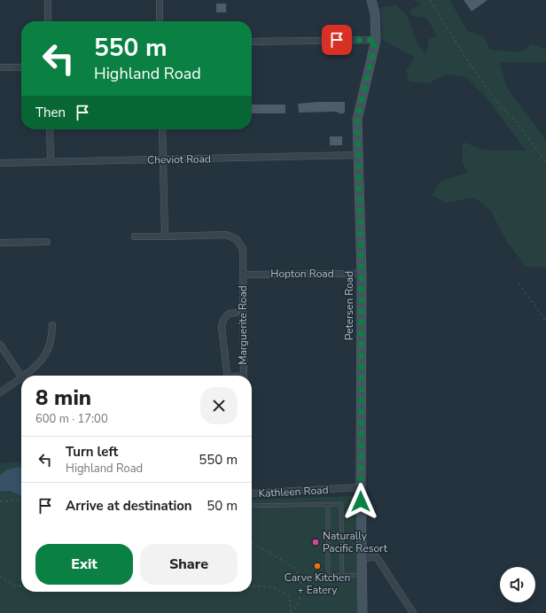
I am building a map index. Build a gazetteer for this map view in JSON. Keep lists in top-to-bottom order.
{
  "streets": {
    "street": [
      "Cheviot Road",
      "Hopton Road",
      "Petersen Road",
      "Marguerite Road",
      "Kathleen Road"
    ]
  },
  "crossings": [
    ["Cheviot Road", "Petersen Road"],
    ["Hopton Road", "Petersen Road"],
    ["Hopton Road", "Marguerite Road"],
    ["Petersen Road", "Kathleen Road"]
  ],
  "places": ["Naturally Pacific Resort", "Carve Kitchen + Eatery"],
  "page": {
    "turn": ["550 m", "Highland Road"],
    "then": "Then",
    "heading": ["8 min", "600 m · 17:00"],
    "list": [
      {
        "name": "Turn left",
        "note": "Highland Road",
        "value": "550 m"
      },
      {
        "name": "Arrive at destination",
        "value": "50 m"
      }
    ],
    "buttons": ["Exit", "Share"]
  }
}
